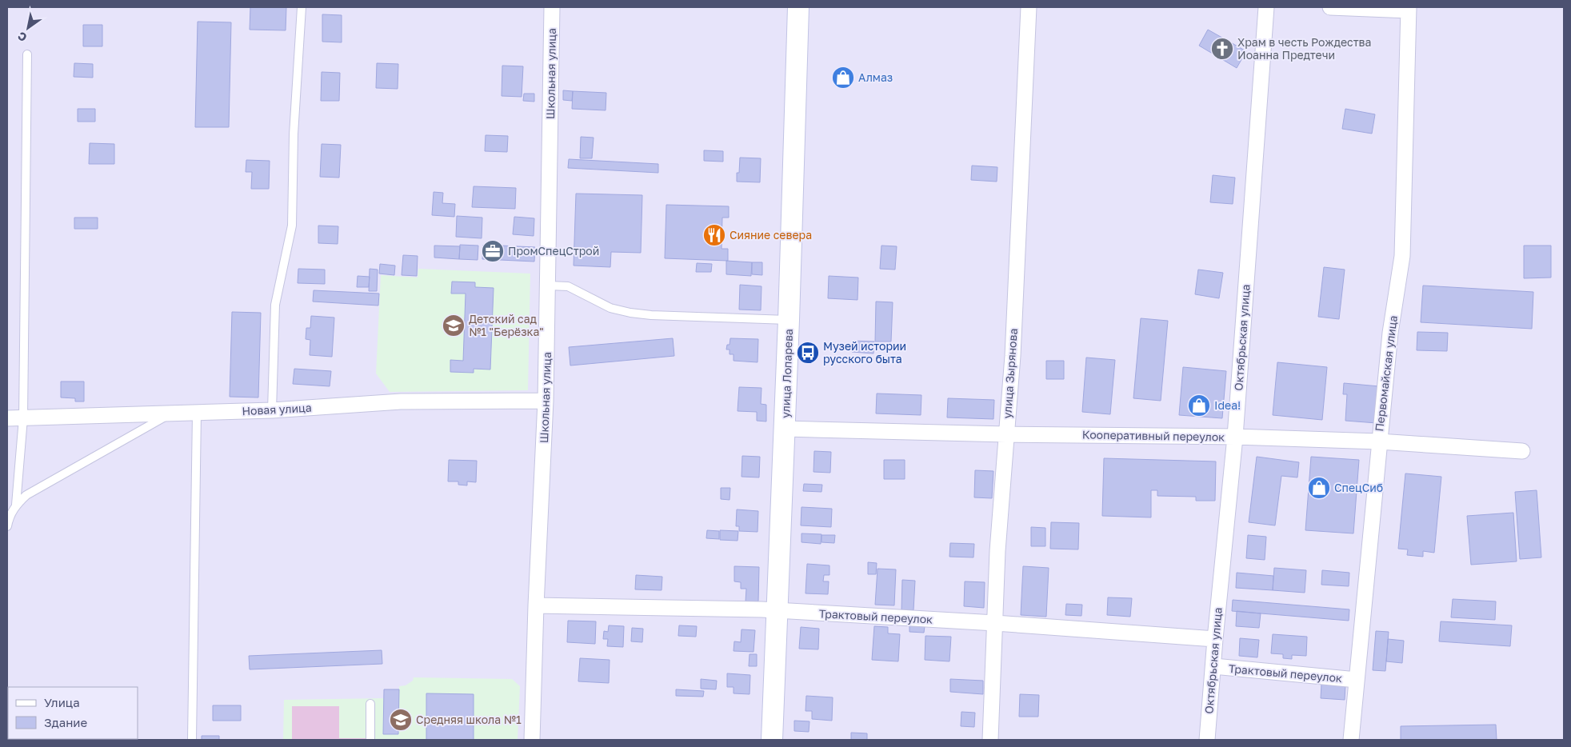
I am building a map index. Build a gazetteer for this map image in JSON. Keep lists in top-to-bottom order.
{
  "streets": {
    "main road": ["улица Лопарева"],
    "street": [
      "Школьная улица",
      "Октябрьская улица",
      "улица Зырянова",
      "Первомайская улица",
      "Новая улица",
      "Кооперативный переулок",
      "Трактовый переулок"
    ]
  },
  "crossings": [
    ["Школьная улица", "Новая улица"],
    ["Школьная улица", "Трактовый переулок"],
    ["Октябрьская улица", "Кооперативный переулок"],
    ["Октябрьская улица", "Трактовый переулок"],
    ["улица Лопарева", "Кооперативный переулок"],
    ["улица Лопарева", "Трактовый переулок"],
    ["улица Зырянова", "Кооперативный переулок"],
    ["улица Зырянова", "Трактовый переулок"],
    ["Первомайская улица", "Кооперативный переулок"],
    ["Первомайская улица", "Трактовый переулок"]
  ],
  "places": {
    "church": ["Храм в честь Рождества Иоанна Предтечи"],
    "shop": ["Алмаз", "Idea!", "СпецСиб"],
    "restaurant": ["Сияние севера"],
    "office": ["ПромСпецСтрой"],
    "school or university": ["Детский сад №1 \"Берёзка\"", "Средняя школа №1"],
    "bus stop": ["Музей истории русского быта"]
  },
  "legend": ["Улица", "Здание"],
  "north": "bottom left"
}
